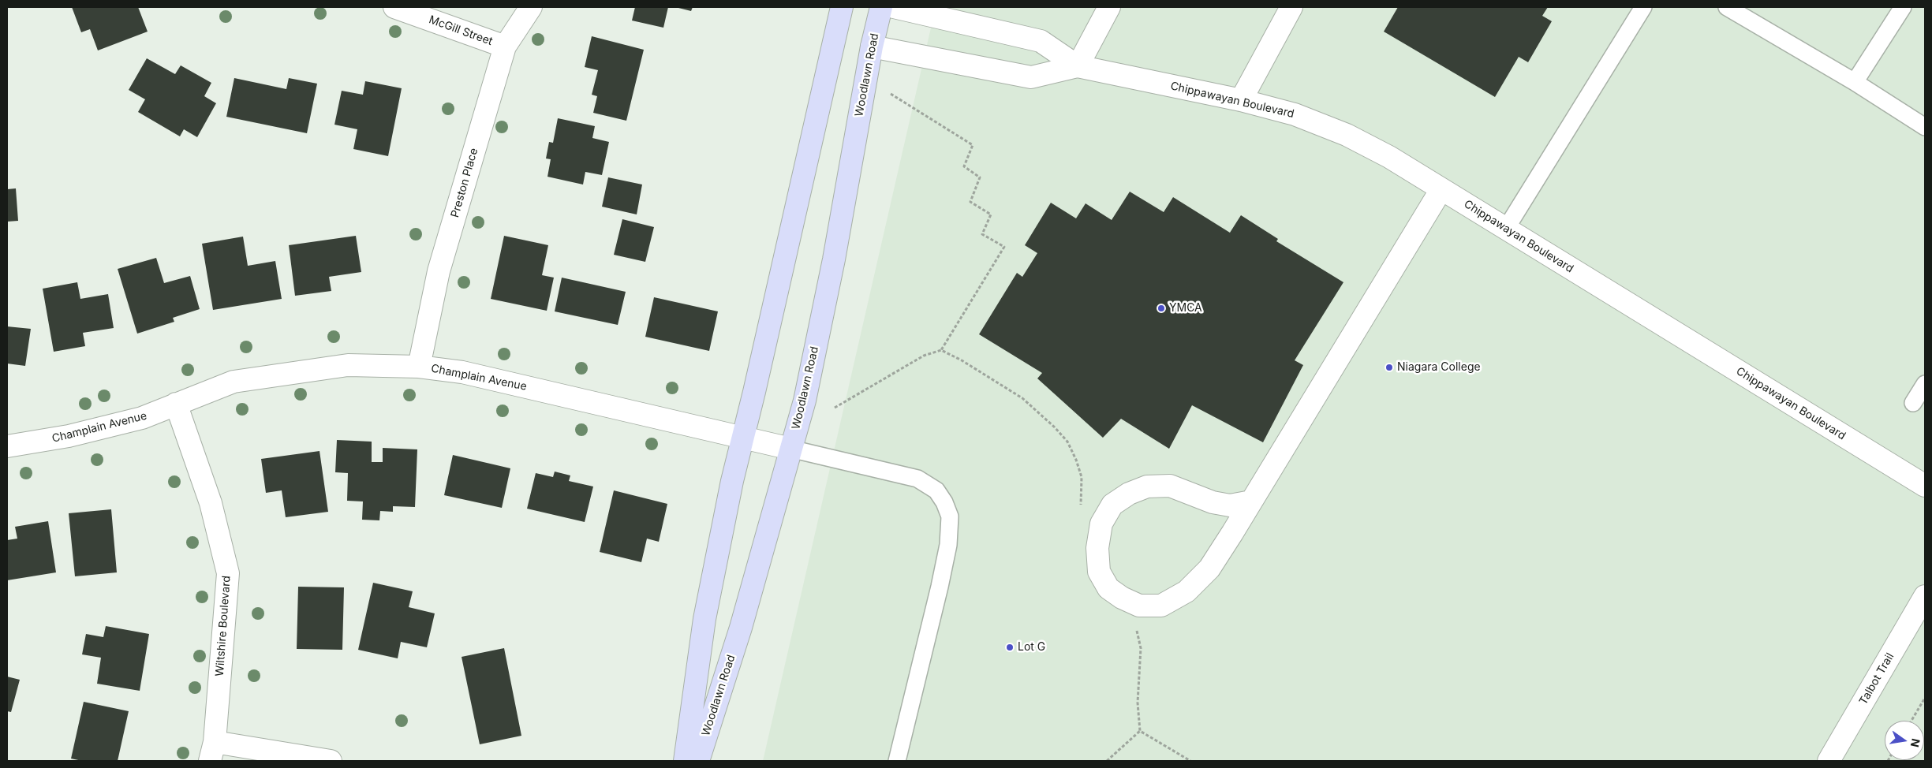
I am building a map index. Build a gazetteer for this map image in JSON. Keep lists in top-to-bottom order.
{
  "streets": {
    "main road": ["Woodlawn Road"],
    "street": [
      "McGill Street",
      "Chippawayan Boulevard",
      "Preston Place",
      "Champlain Avenue",
      "Wiltshire Boulevard",
      "Talbot Trail"
    ]
  },
  "crossings": [
    ["McGill Street", "Preston Place"],
    ["Woodlawn Road", "Chippawayan Boulevard"],
    ["Woodlawn Road", "Champlain Avenue"],
    ["Preston Place", "Champlain Avenue"],
    ["Champlain Avenue", "Wiltshire Boulevard"]
  ],
  "places": ["YMCA", "Niagara College", "Lot G"],
  "north": "right"
}
